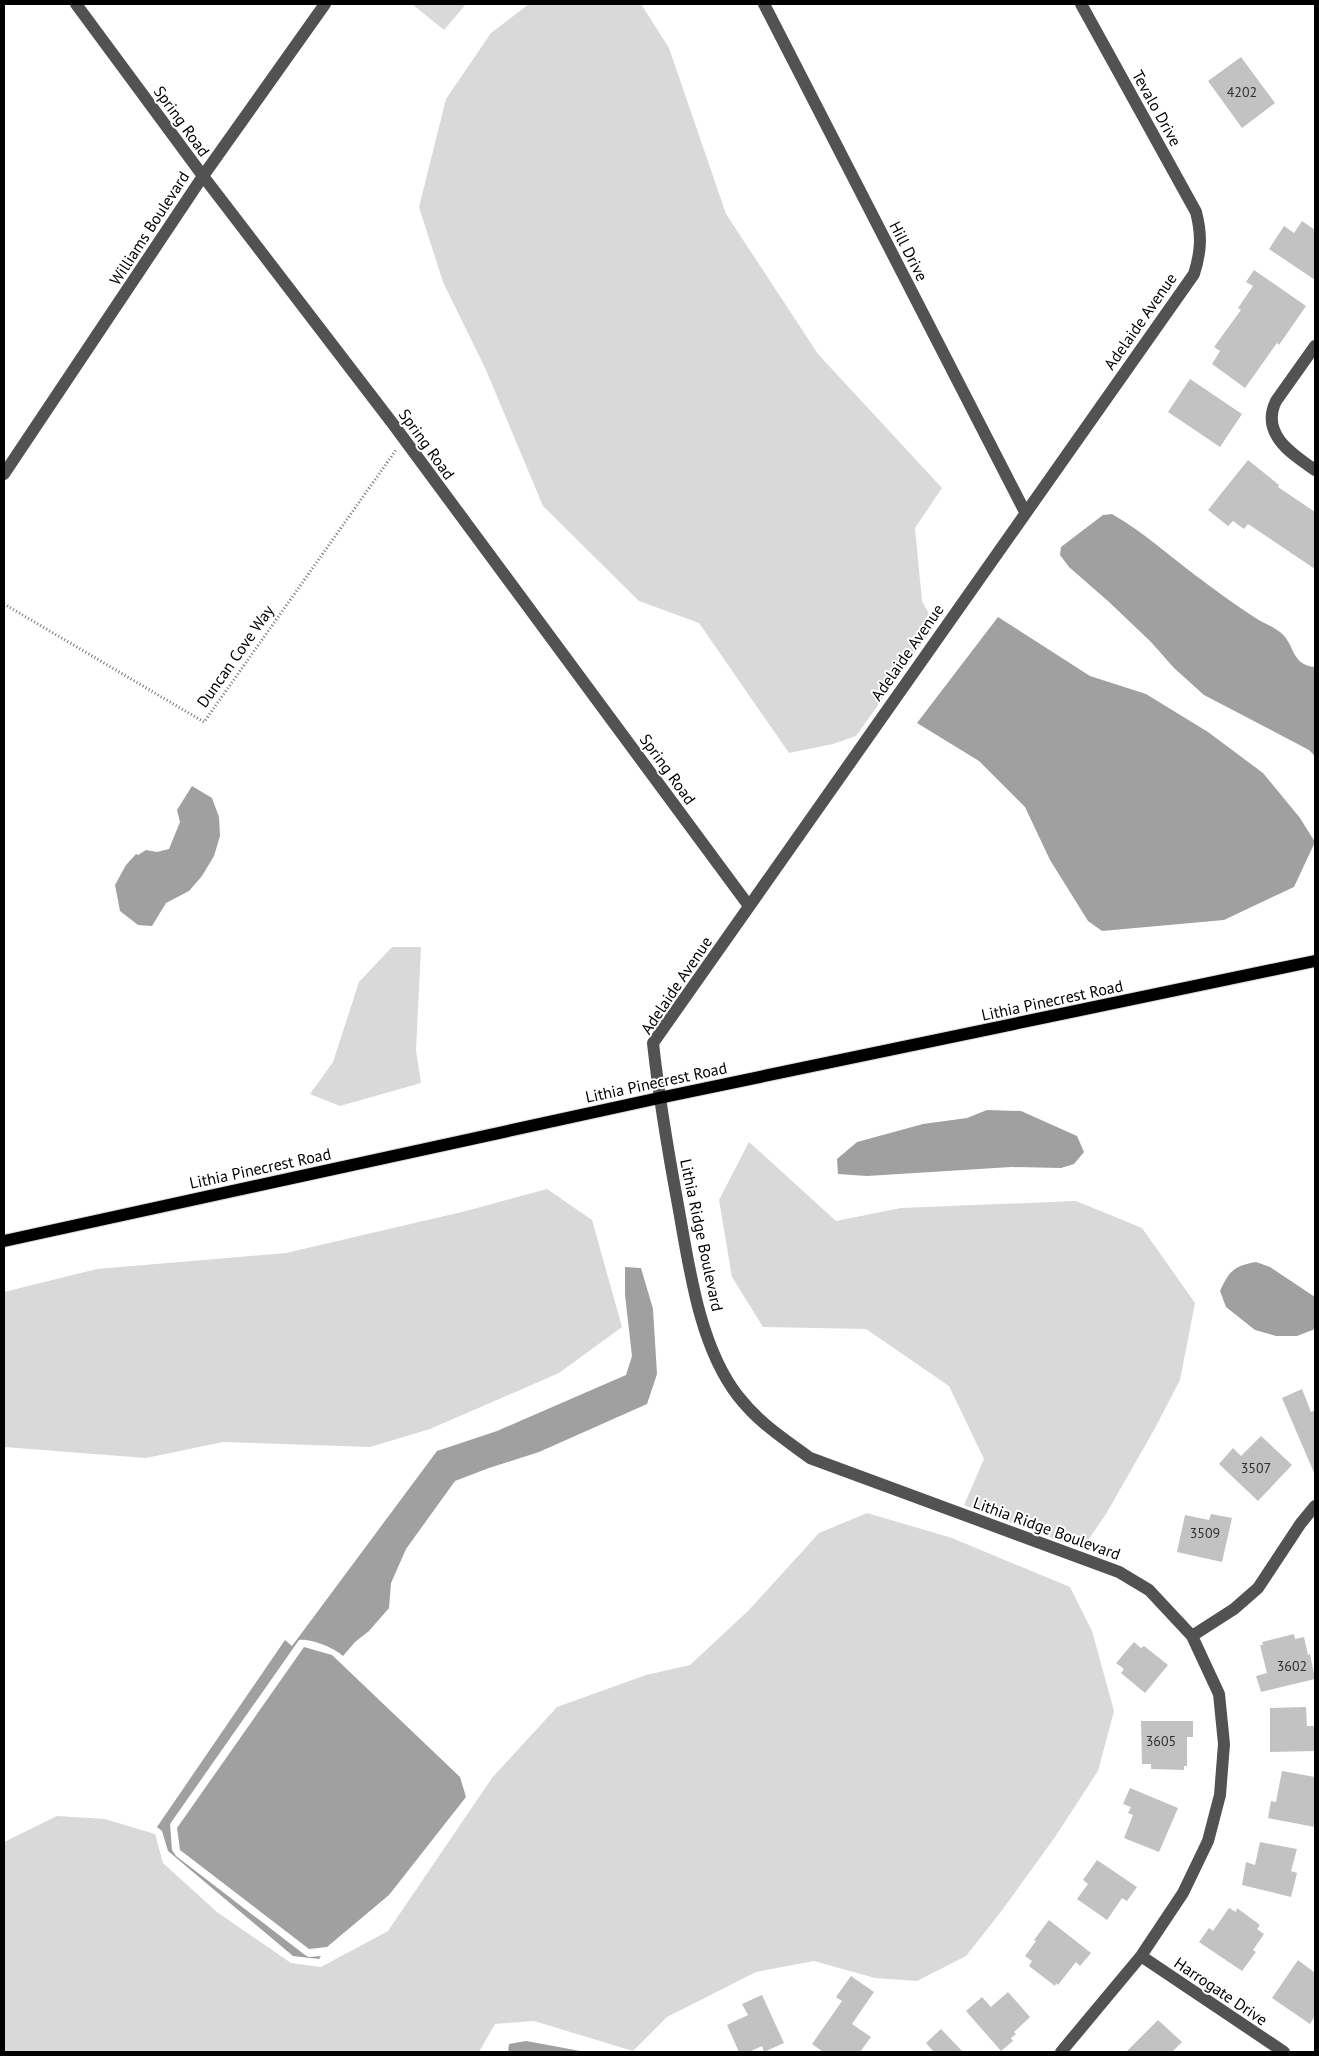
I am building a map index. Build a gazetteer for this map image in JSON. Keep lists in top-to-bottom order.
{
  "streets": {
    "main road": ["Lithia Pinecrest Road"],
    "street": [
      "Tevalo Drive",
      "Spring Road",
      "Williams Boulevard",
      "Hill Drive",
      "Adelaide Avenue",
      "Lithia Ridge Boulevard",
      "Harrogate Drive"
    ],
    "path": ["Duncan Cove Way"]
  },
  "crossings": [
    ["Tevalo Drive", "Adelaide Avenue"],
    ["Spring Road", "Williams Boulevard"],
    ["Spring Road", "Adelaide Avenue"],
    ["Spring Road", "Duncan Cove Way"],
    ["Hill Drive", "Adelaide Avenue"],
    ["Adelaide Avenue", "Lithia Pinecrest Road"],
    ["Adelaide Avenue", "Lithia Ridge Boulevard"],
    ["Lithia Pinecrest Road", "Lithia Ridge Boulevard"],
    ["Lithia Ridge Boulevard", "Harrogate Drive"]
  ],
  "house_numbers": [
    "4202",
    "3507",
    "3509",
    "3602",
    "3605"
  ]
}
